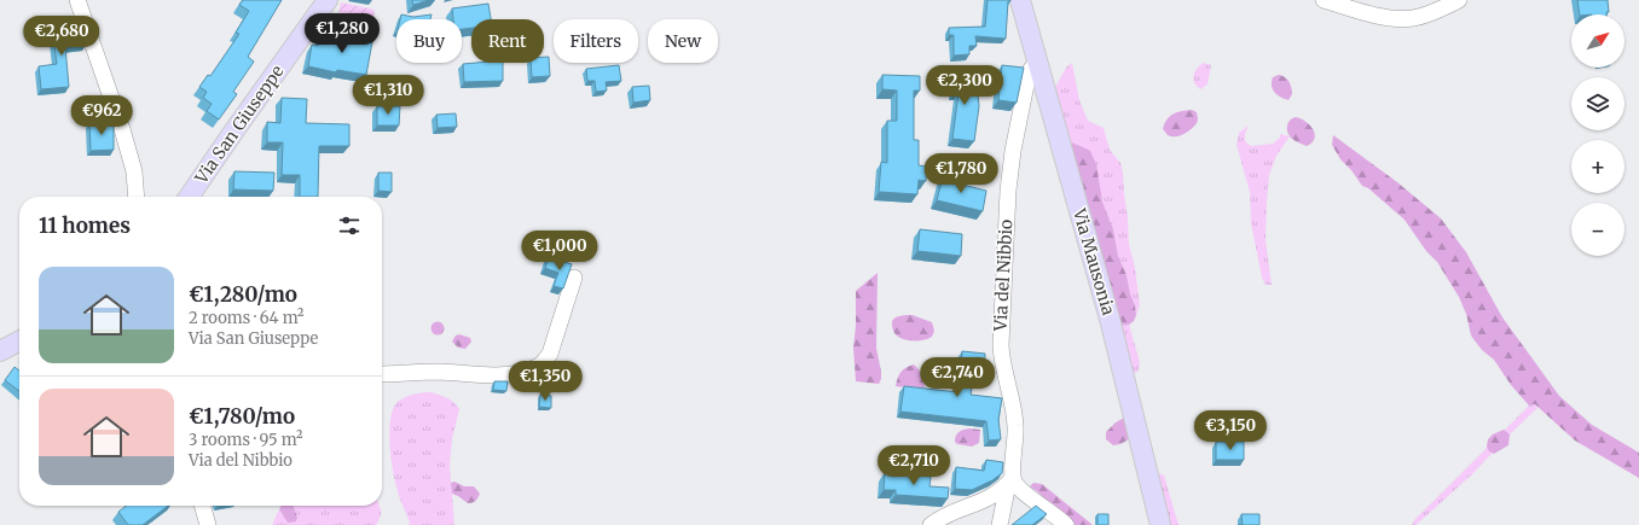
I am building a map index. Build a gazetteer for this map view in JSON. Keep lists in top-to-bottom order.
{
  "streets": {
    "main road": ["Via San Giuseppe", "Via Mausonia"],
    "street": ["Via del Nibbio"]
  },
  "crossings": [
    ["Via Mausonia", "Via del Nibbio"]
  ],
  "north": "top right",
  "page": {
    "price": [
      "€1,280",
      "€2,680",
      "€2,300",
      "€1,310",
      "€962",
      "€1,780",
      "€1,000",
      "€2,740",
      "€1,350",
      "€3,150",
      "€2,710"
    ],
    "map_buttons": ["+", "−"],
    "chip": [
      "Buy",
      "Rent",
      "Filters",
      "New"
    ],
    "heading": "11 homes",
    "list": [
      {
        "name": "€1,280/mo",
        "note": "2 rooms · 64 m² · Via San Giuseppe"
      },
      {
        "name": "€1,780/mo",
        "note": "3 rooms · 95 m² · Via del Nibbio"
      }
    ]
  }
}
